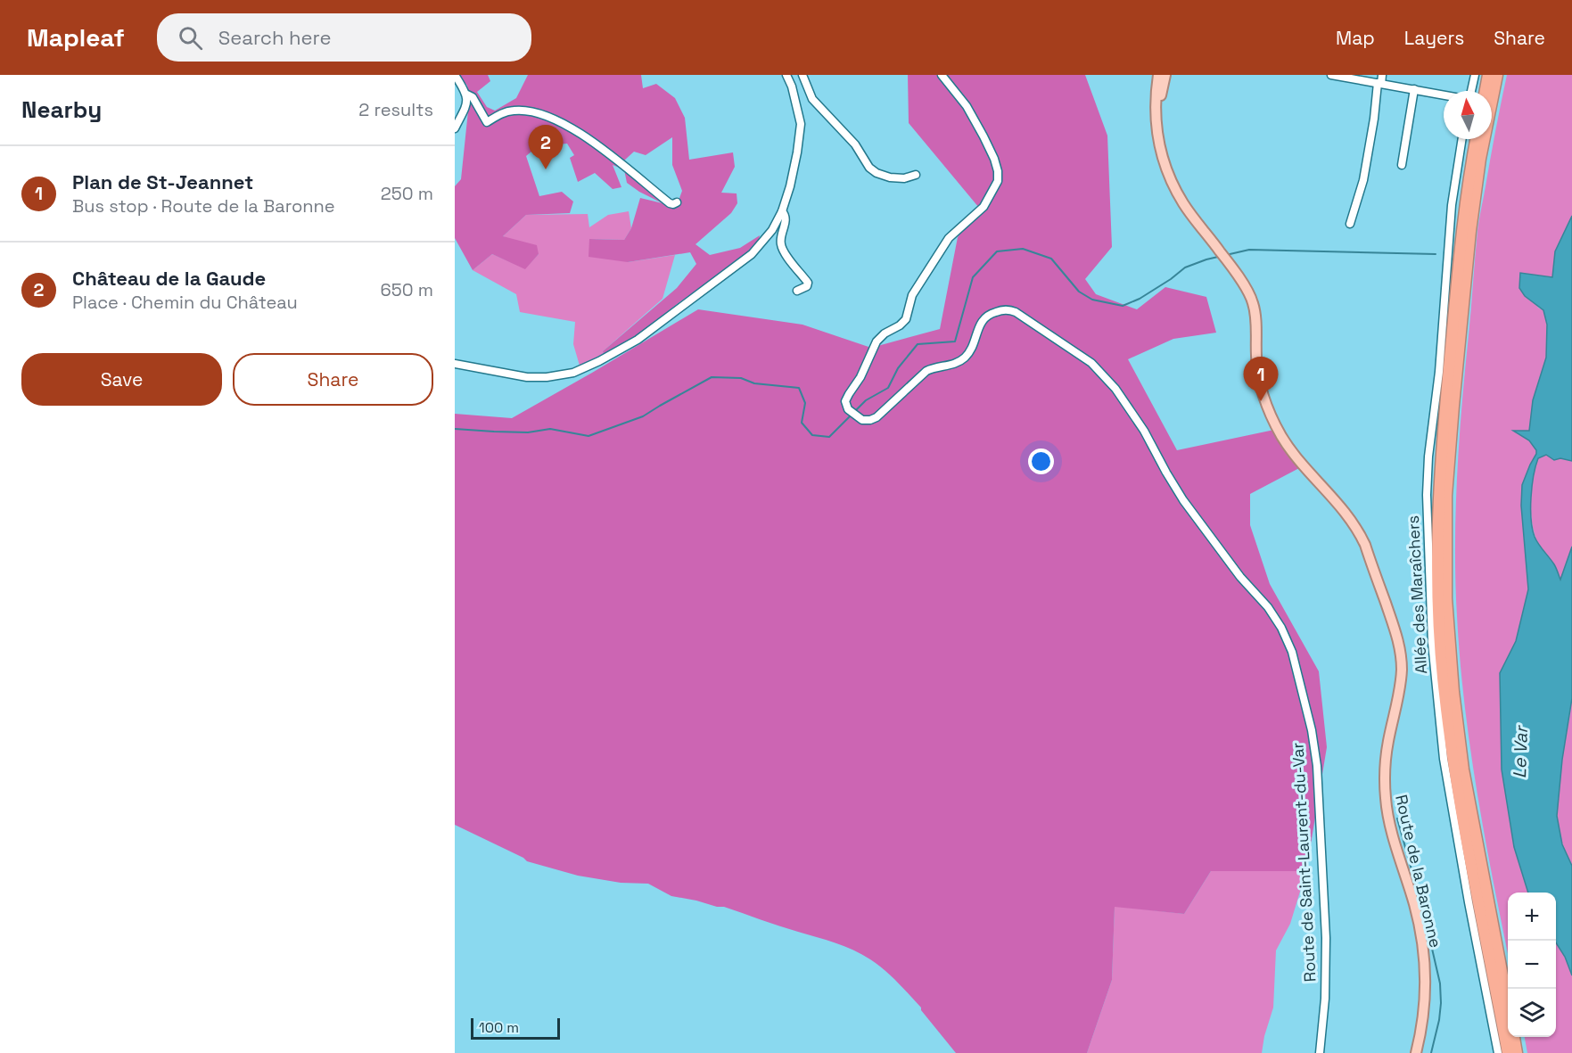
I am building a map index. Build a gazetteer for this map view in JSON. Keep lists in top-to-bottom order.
{
  "streets": {
    "main road": ["Route de la Baronne"],
    "street": ["Allée des Maraîchers", "Route de Saint-Laurent-du-Var"]
  },
  "water": ["Le Var"],
  "scale_bar": "100 m",
  "north": "top",
  "page": {
    "header": "Mapleaf",
    "search": "Search here",
    "nav": ["Map", "Layers", "Share"],
    "heading": ["Nearby", "2 results"],
    "pins": ["2", "1"],
    "list": [
      {
        "mark": "1",
        "name": "Plan de St-Jeannet",
        "note": "Bus stop · Route de la Baronne",
        "value": "250 m"
      },
      {
        "mark": "2",
        "name": "Château de la Gaude",
        "note": "Place · Chemin du Château",
        "value": "650 m"
      }
    ],
    "buttons": ["Save", "Share"],
    "map_buttons": ["+", "−"],
    "scale": "100 m"
  }
}
